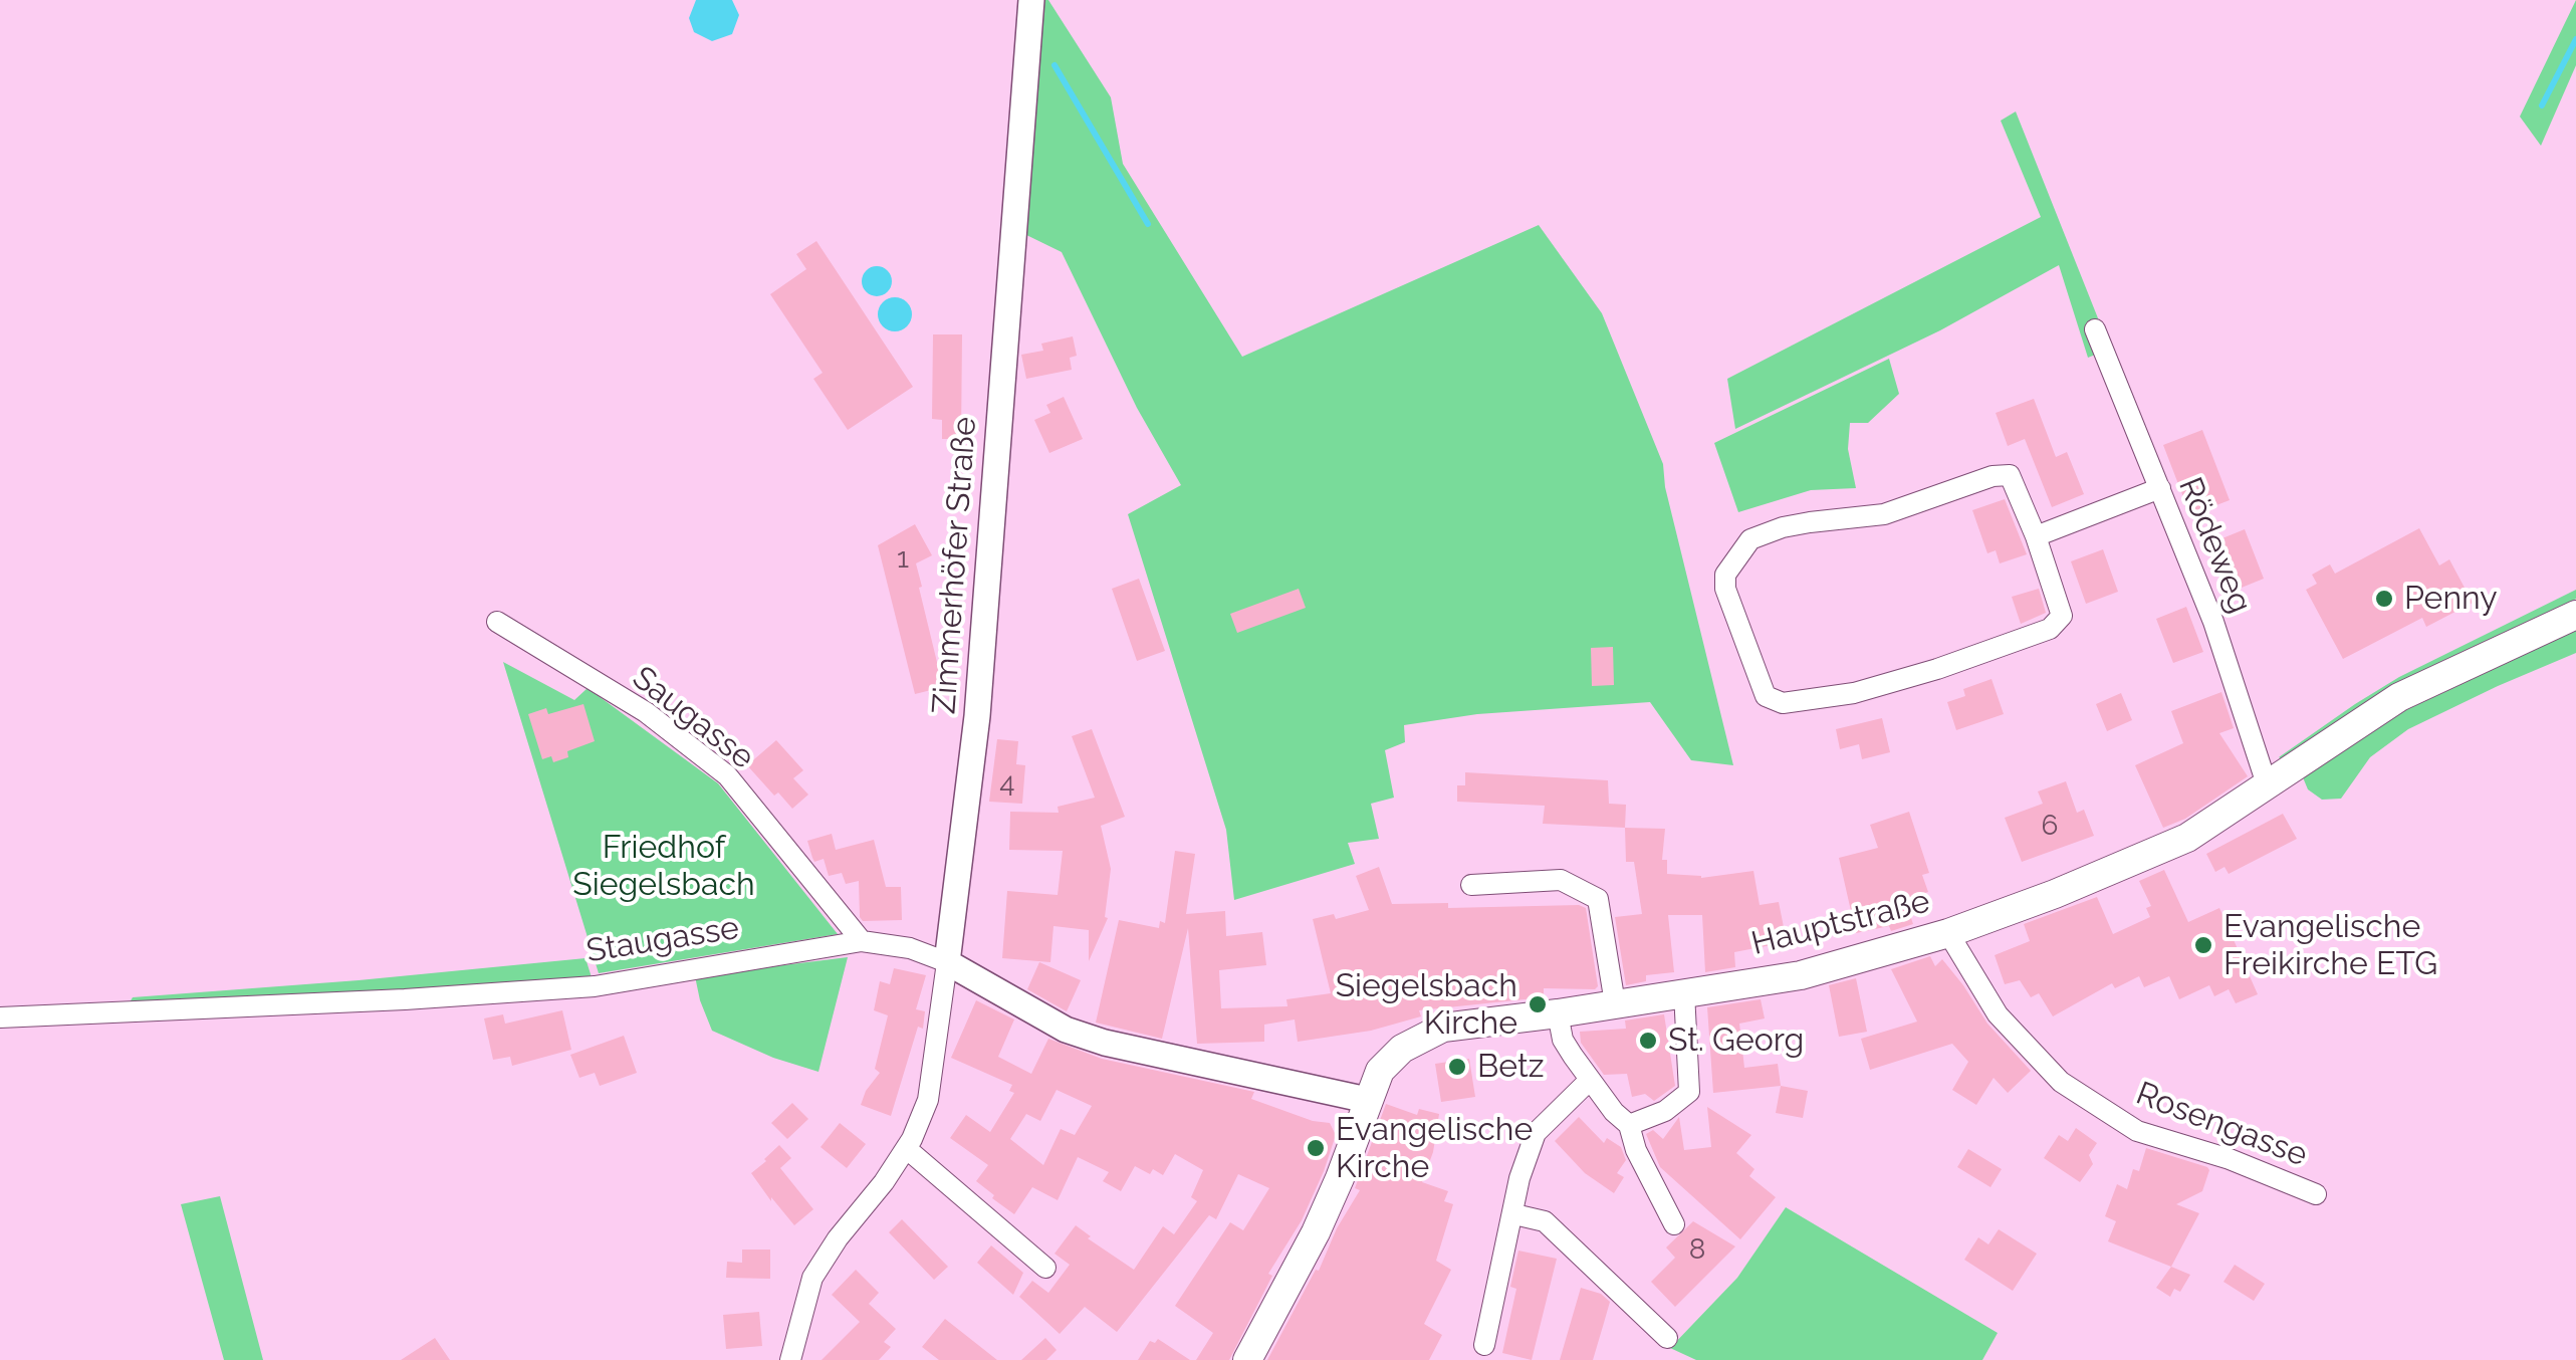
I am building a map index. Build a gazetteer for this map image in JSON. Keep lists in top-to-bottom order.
{
  "streets": {
    "main road": ["Hauptstraße"],
    "street": [
      "Rödeweg",
      "Zimmerhöfer Straße",
      "Saugasse",
      "Staugasse",
      "Rosengasse"
    ]
  },
  "crossings": [
    ["Rödeweg", "Hauptstraße"],
    ["Zimmerhöfer Straße", "Staugasse"],
    ["Saugasse", "Staugasse"],
    ["Hauptstraße", "Staugasse"],
    ["Hauptstraße", "Rosengasse"]
  ],
  "parks": ["Friedhof Siegelsbach"],
  "places": [
    "Penny",
    "Evangelische Freikirche ETG",
    "Siegelsbach Kirche",
    "St. Georg",
    "Betz",
    "Evangelische Kirche"
  ],
  "house_numbers": [
    "1",
    "4",
    "6",
    "8"
  ]
}
